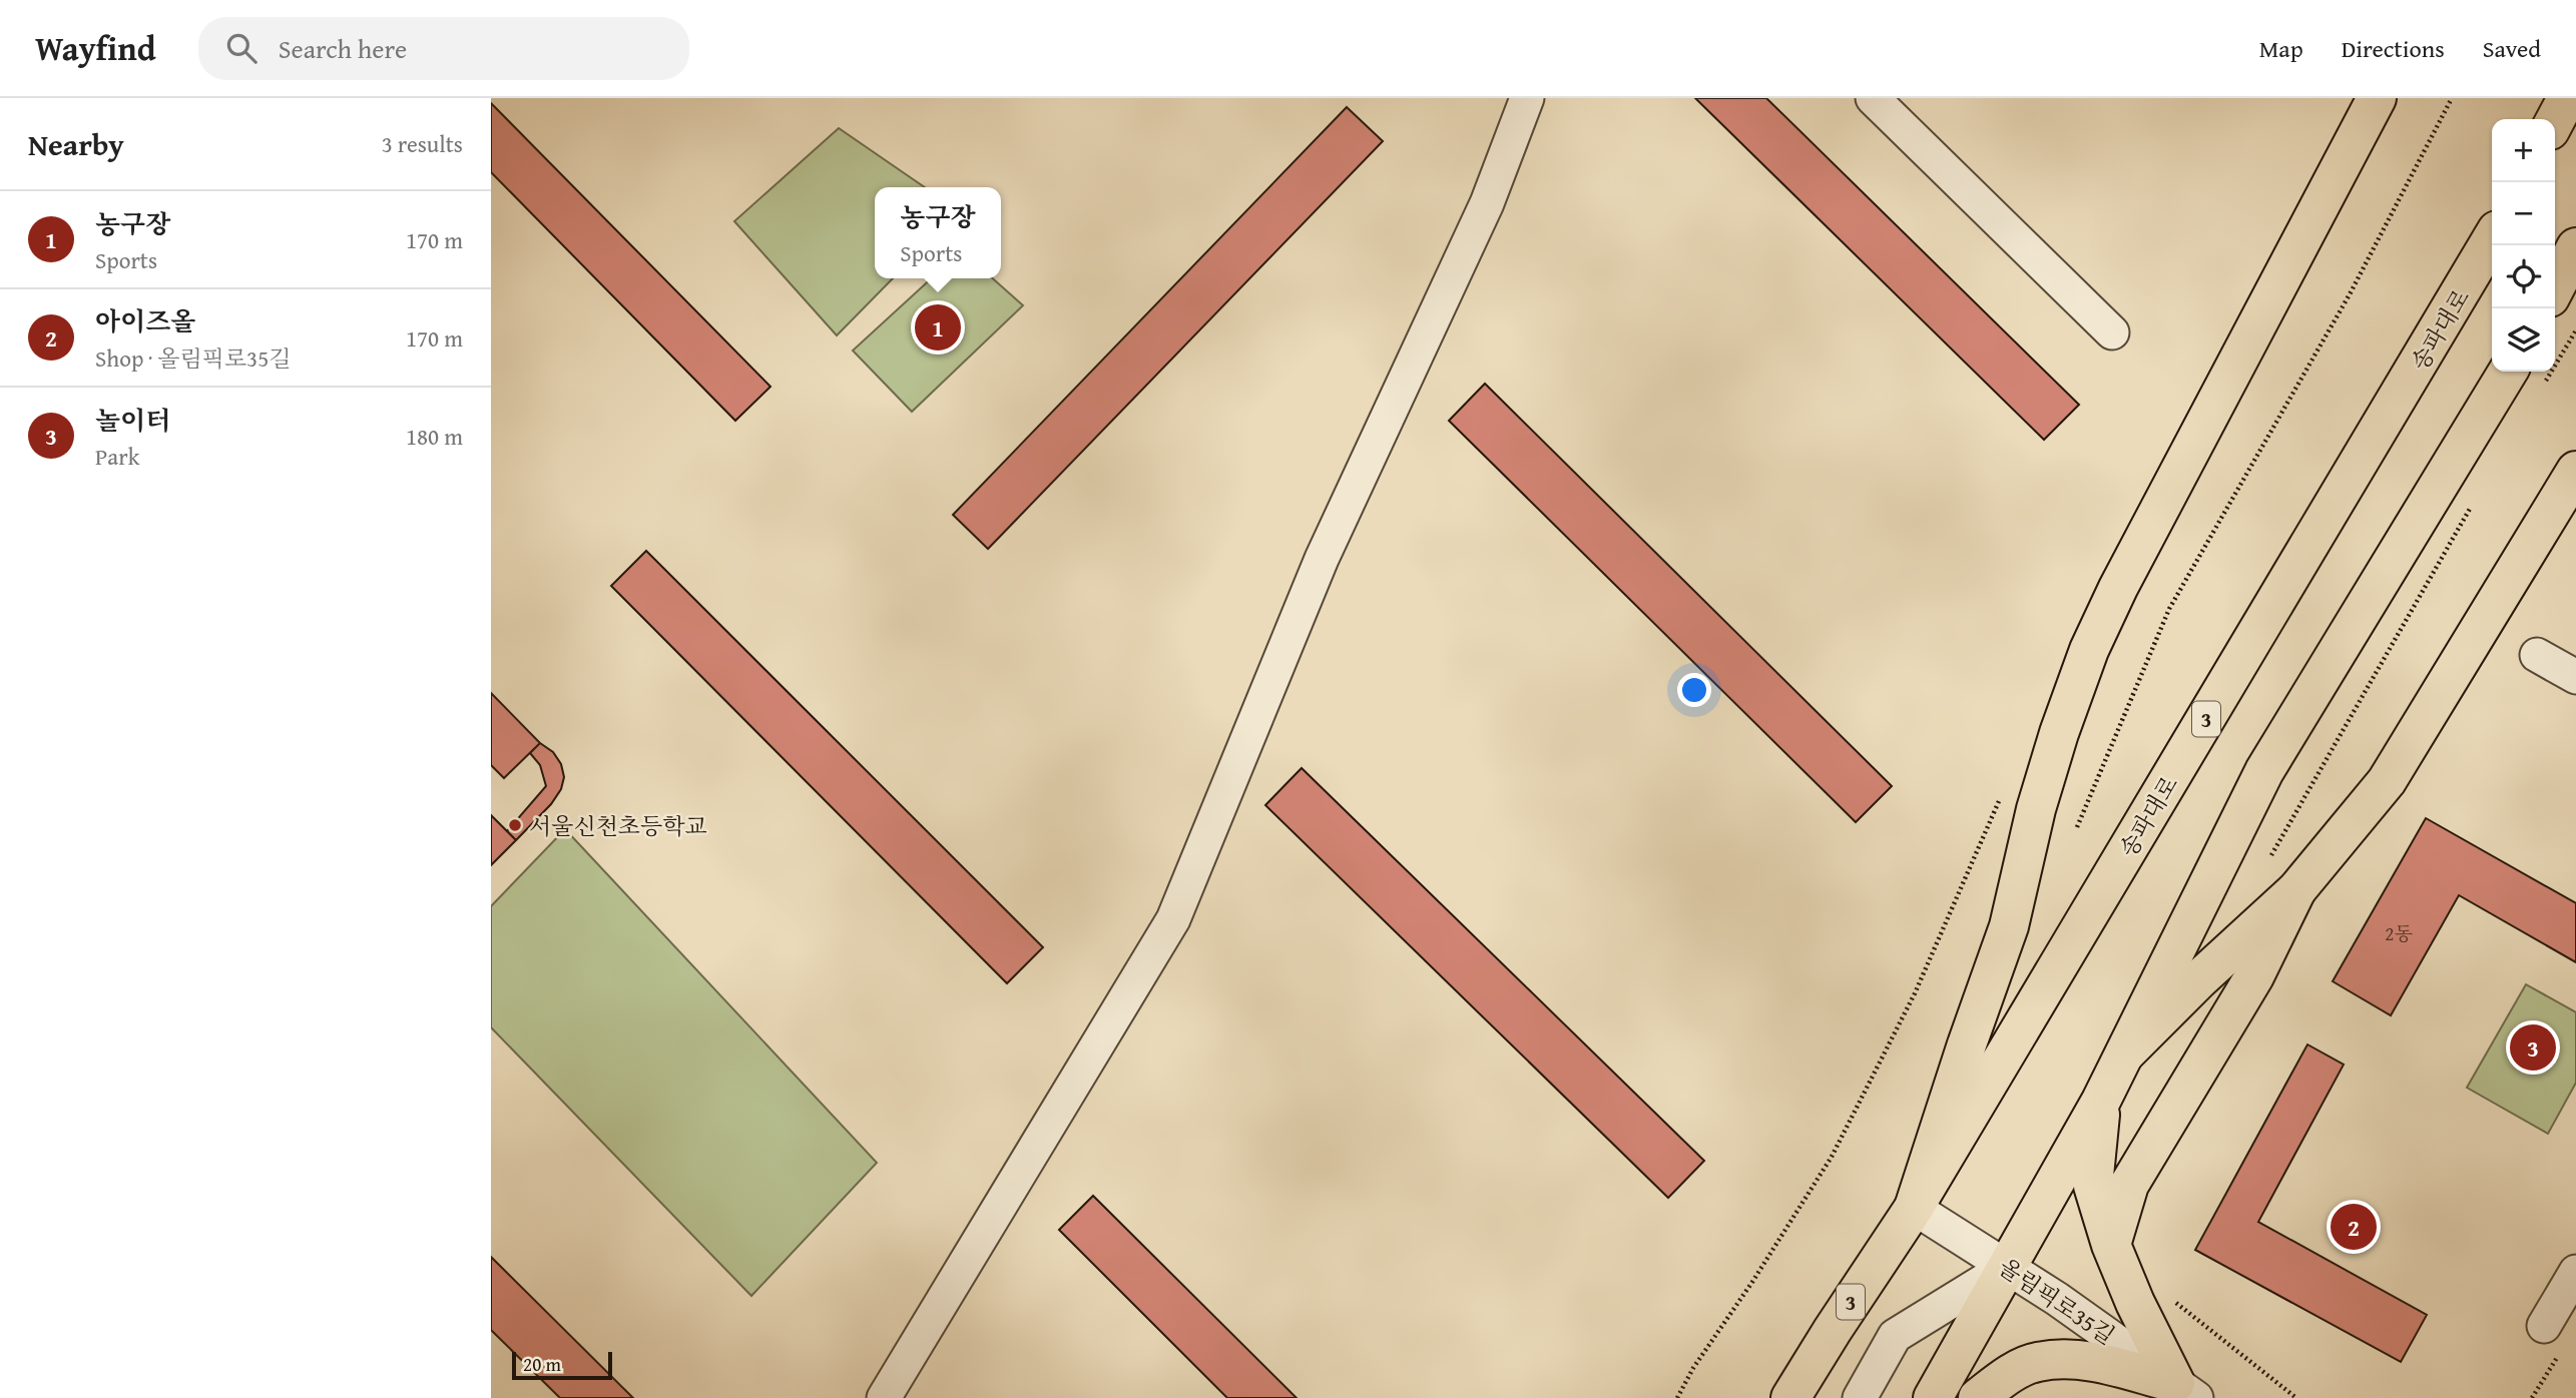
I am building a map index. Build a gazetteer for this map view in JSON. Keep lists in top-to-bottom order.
{
  "streets": {
    "main road": ["송파대로", "3"],
    "street": ["올림픽로35길"]
  },
  "crossings": [
    ["송파대로", "올림픽로35길"]
  ],
  "places": ["서울신천초등학교"],
  "house_numbers": ["2동"],
  "scale_bar": "20 m",
  "page": {
    "header": "Wayfind",
    "search": "Search here",
    "nav": ["Map", "Directions", "Saved"],
    "heading": ["Nearby", "3 results"],
    "map_buttons": ["+", "−"],
    "popup": ["농구장", "Sports"],
    "list": [
      {
        "mark": "1",
        "name": "농구장",
        "note": "Sports",
        "value": "170 m"
      },
      {
        "mark": "2",
        "name": "아이즈올",
        "note": "Shop · 올림픽로35길",
        "value": "170 m"
      },
      {
        "mark": "3",
        "name": "놀이터",
        "note": "Park",
        "value": "180 m"
      }
    ],
    "pins": ["1", "3", "2"],
    "scale": "20 m"
  }
}
